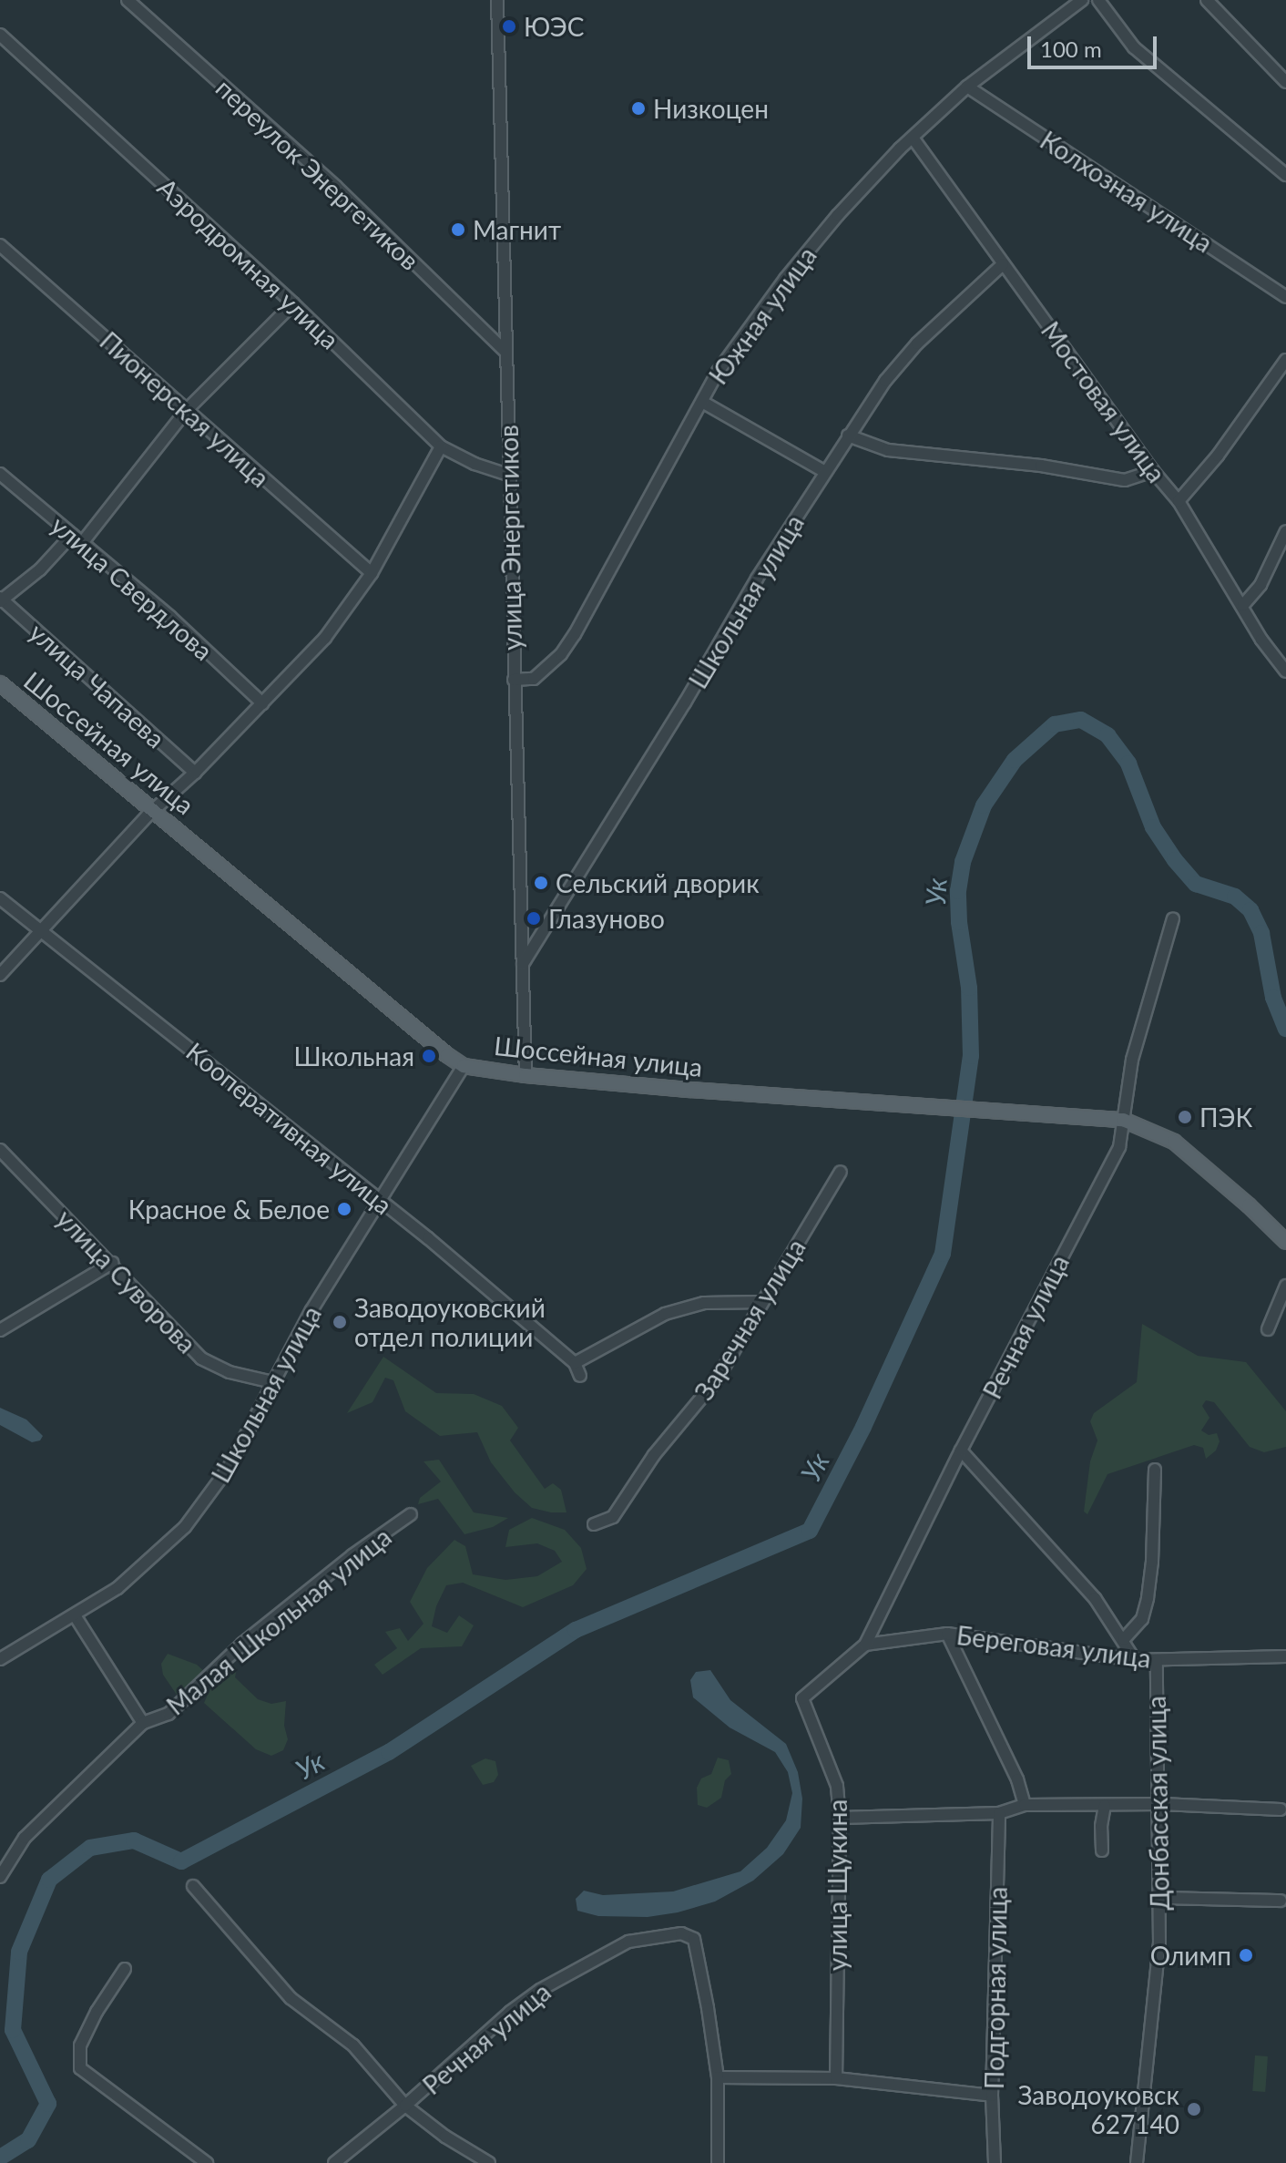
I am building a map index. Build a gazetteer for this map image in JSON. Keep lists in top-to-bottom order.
{
  "streets": {
    "main road": ["Шоссейная улица"],
    "street": [
      "переулок Энергетиков",
      "Колхозная улица",
      "Аэродромная улица",
      "Южная улица",
      "Мостовая улица",
      "Пионерская улица",
      "улица Энергетиков",
      "улица Свердлова",
      "Школьная улица",
      "улица Чапаева",
      "Кооперативная улица",
      "улица Суворова",
      "Заречная улица",
      "Речная улица",
      "Малая Школьная улица",
      "Береговая улица",
      "Донбасская улица",
      "улица Щукина",
      "Подгорная улица"
    ]
  },
  "crossings": [
    ["переулок Энергетиков", "улица Энергетиков"],
    ["Колхозная улица", "Южная улица"],
    ["Аэродромная улица", "улица Энергетиков"],
    ["Южная улица", "Мостовая улица"],
    ["Южная улица", "улица Энергетиков"],
    ["Мостовая улица", "Школьная улица"],
    ["улица Энергетиков", "Школьная улица"],
    ["улица Энергетиков", "Шоссейная улица"],
    ["Школьная улица", "Шоссейная улица"],
    ["Школьная улица", "Кооперативная улица"],
    ["Школьная улица", "улица Суворова"],
    ["Школьная улица", "Малая Школьная улица"],
    ["Шоссейная улица", "Речная улица"],
    ["Речная улица", "Береговая улица"],
    ["Речная улица", "улица Щукина"],
    ["Береговая улица", "Донбасская улица"]
  ],
  "water": ["Ук"],
  "places": [
    "ЮЭС",
    "Низкоцен",
    "Магнит",
    "Сельский дворик",
    "Глазуново",
    "Школьная",
    "ПЭК",
    "Красное & Белое",
    "Заводоуковский отдел полиции",
    "Олимп",
    "Заводоуковск 627140"
  ],
  "scale_bar": "100 m"
}
